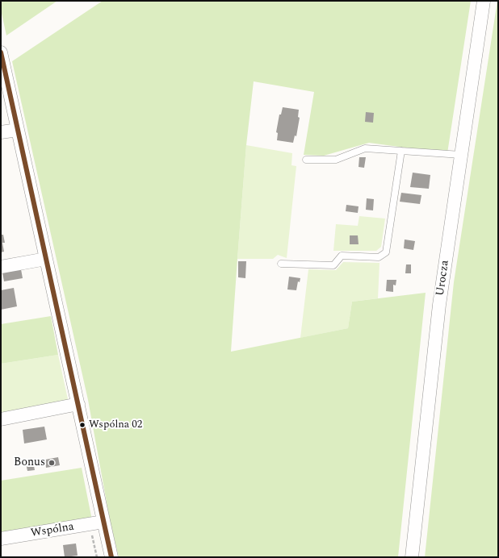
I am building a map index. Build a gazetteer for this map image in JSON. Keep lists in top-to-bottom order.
{
  "streets": {
    "street": ["Urocza", "Wspólna"]
  },
  "places": ["Wspólna 02", "Bonus"]
}
